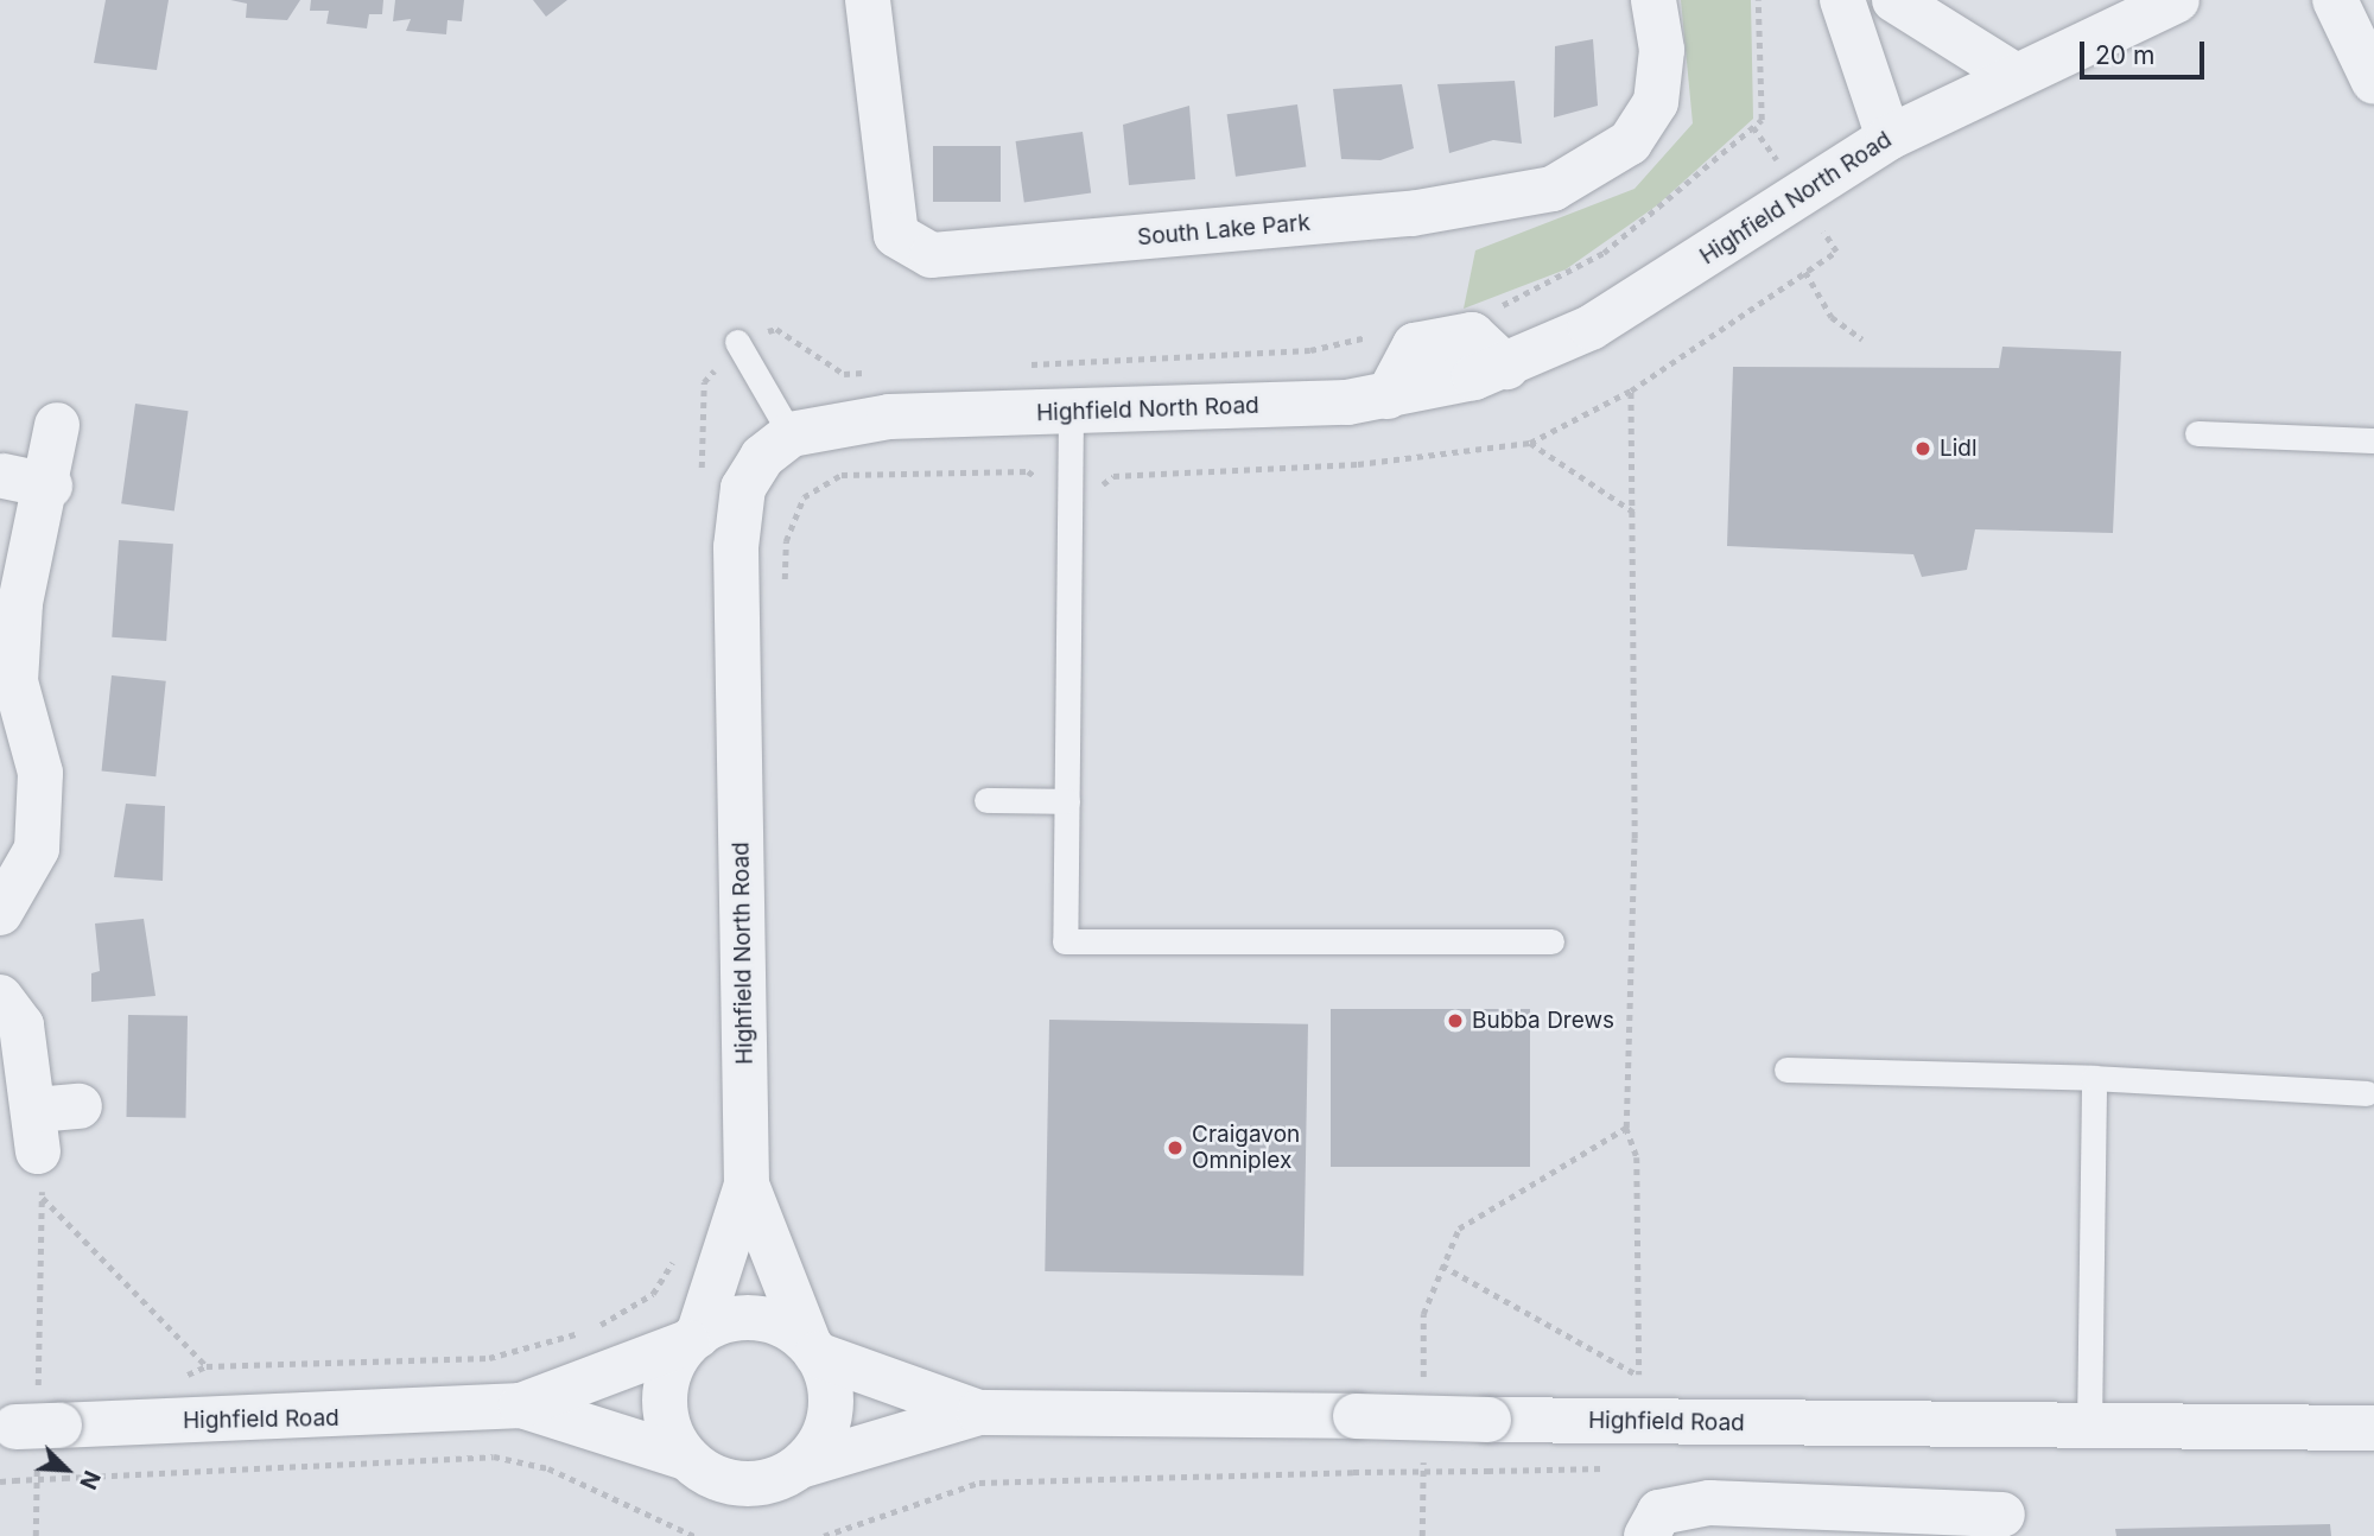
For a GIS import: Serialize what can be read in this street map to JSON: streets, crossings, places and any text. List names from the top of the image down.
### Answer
{
  "streets": {
    "street": ["Highfield North Road", "South Lake Park", "Highfield Road"]
  },
  "crossings": [
    ["Highfield North Road", "Highfield Road"]
  ],
  "places": ["Lidl", "Bubba Drews", "Craigavon Omniplex"],
  "scale_bar": "20 m",
  "north": "bottom right"
}
